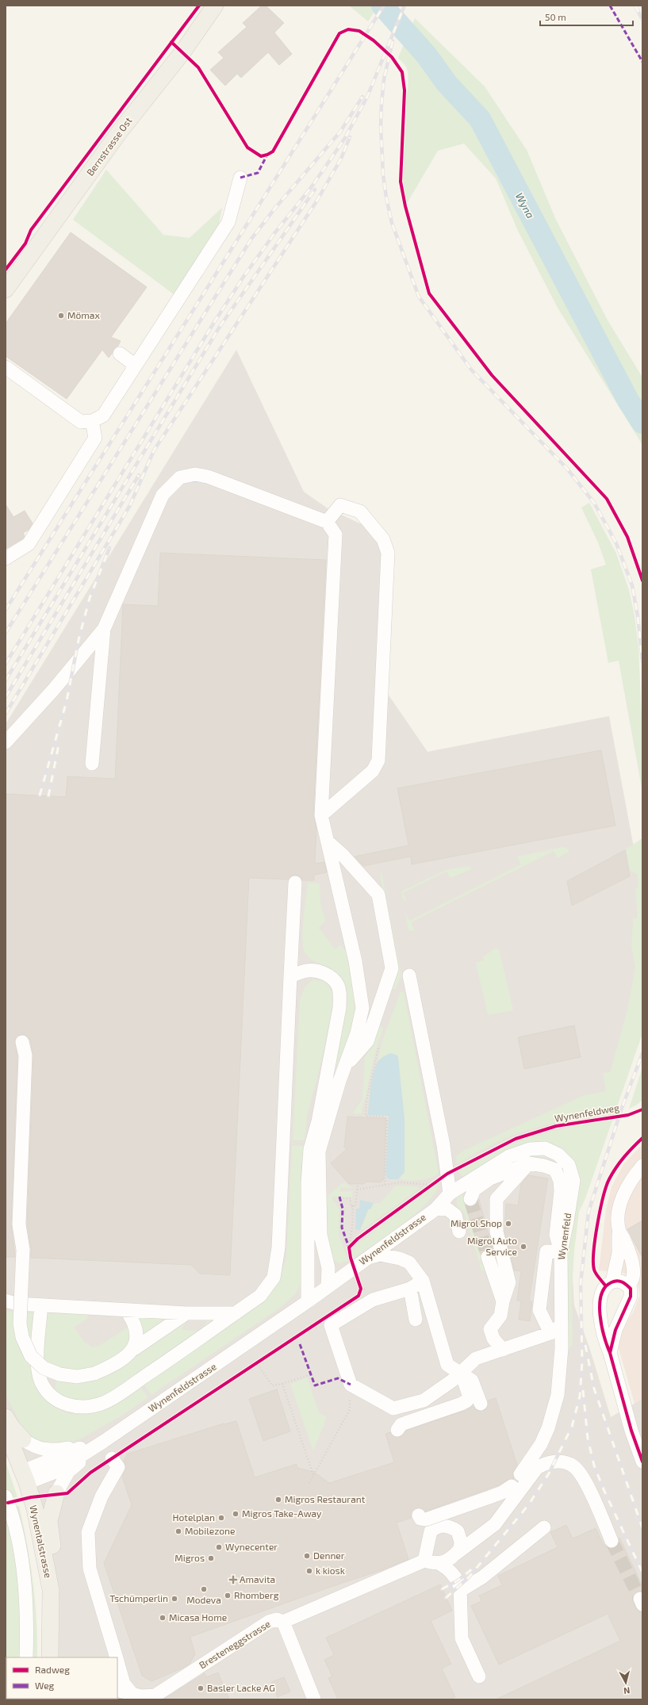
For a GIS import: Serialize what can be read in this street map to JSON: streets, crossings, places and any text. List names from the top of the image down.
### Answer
{
  "streets": {
    "main road": ["Bernstrasse Ost", "Wynentalstrasse"],
    "street": ["Wynenfeld", "Wynenfeldstrasse", "Bresteneggstrasse"],
    "cycle path": ["Wynenfeldweg"]
  },
  "crossings": [
    ["Wynenfeld", "Wynenfeldstrasse"],
    ["Wynenfeldstrasse", "Wynentalstrasse"]
  ],
  "water": ["Wyna"],
  "places": {
    "other": [
      "Mömax",
      "Migrol Shop",
      "Migrol Auto Service",
      "Migros Restaurant",
      "Migros Take-Away",
      "Hotelplan",
      "Mobilezone",
      "Wynecenter",
      "Denner",
      "Migros",
      "k kiosk",
      "Modeva",
      "Rhomberg",
      "Tschümperlin",
      "Micasa Home",
      "Basler Lacke AG"
    ],
    "health": ["Amavita"]
  },
  "legend": ["Radweg", "Weg"],
  "scale_bar": "50 m",
  "north": "bottom"
}
